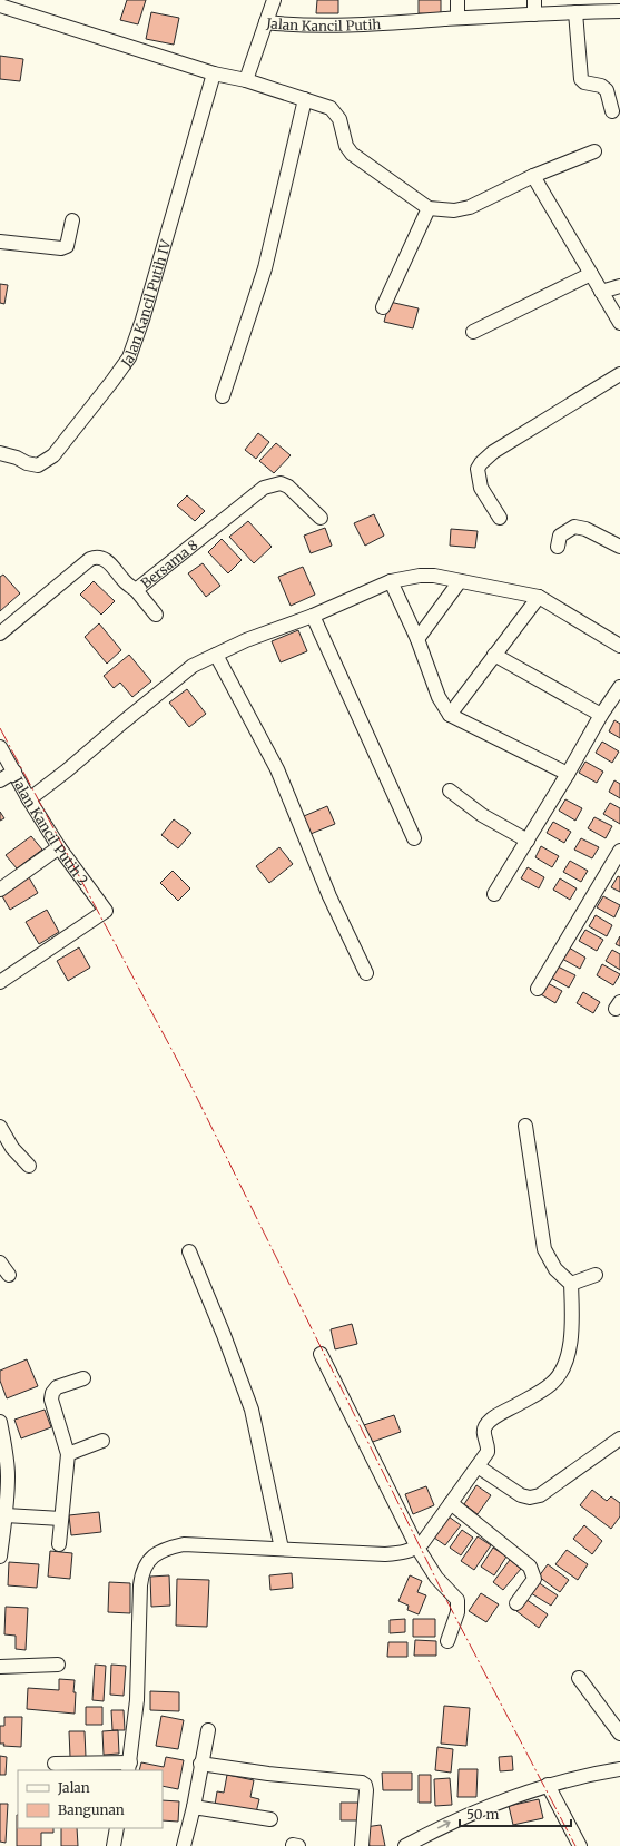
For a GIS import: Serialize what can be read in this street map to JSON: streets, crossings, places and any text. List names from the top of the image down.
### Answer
{
  "streets": {
    "street": [
      "Jalan Kancil Putih",
      "Jalan Kancil Putih IV",
      "Bersama 8",
      "Jalan Kancil Putih 2"
    ]
  },
  "legend": ["Jalan", "Bangunan"],
  "scale_bar": "50 m"
}
